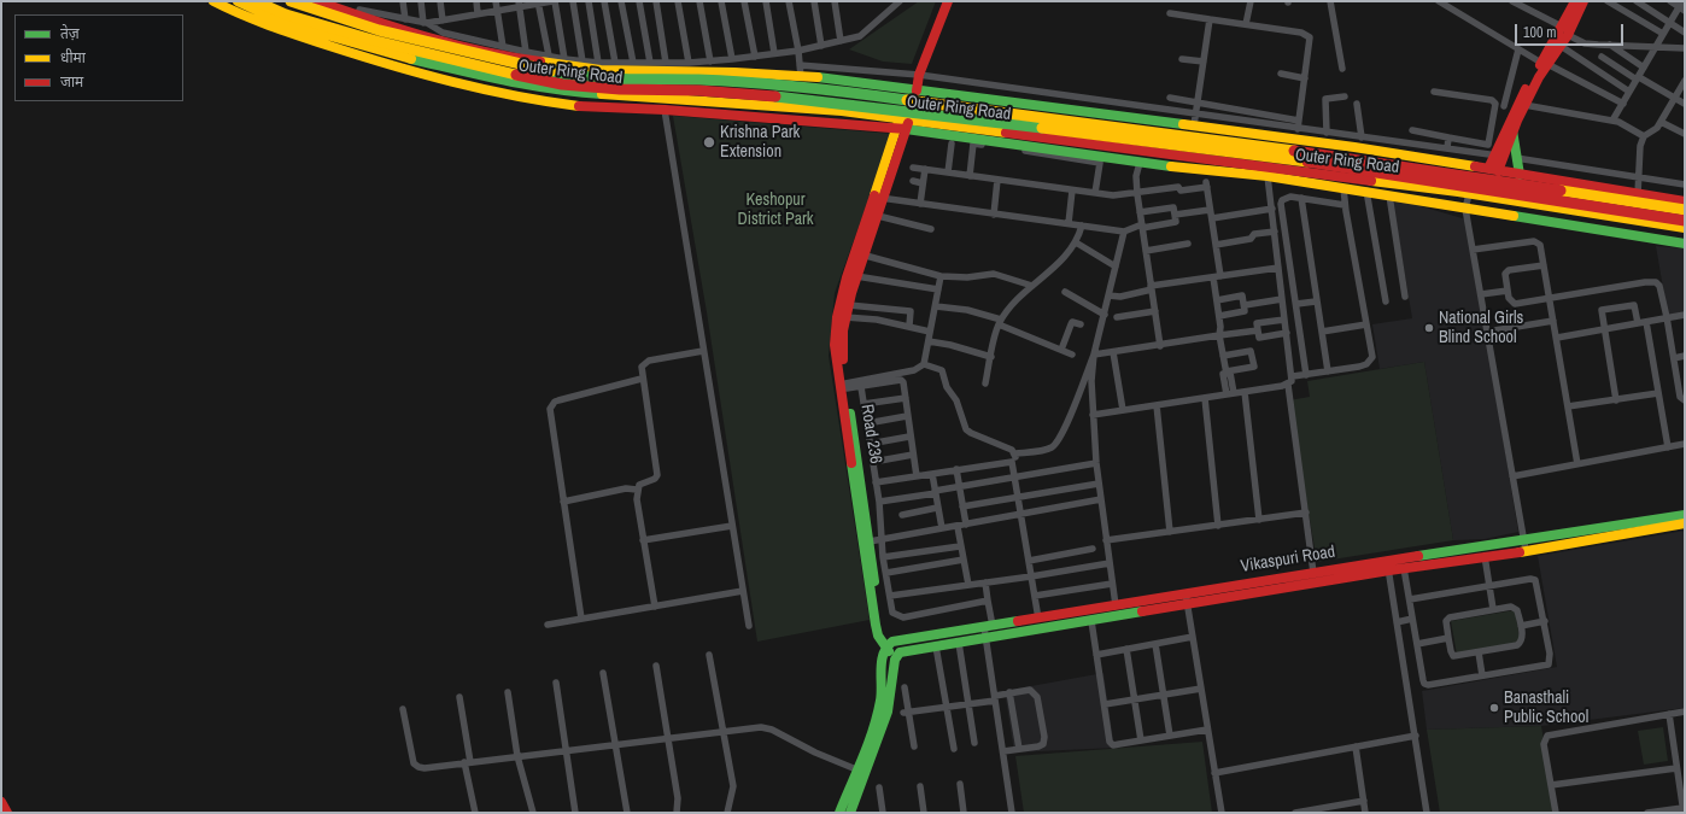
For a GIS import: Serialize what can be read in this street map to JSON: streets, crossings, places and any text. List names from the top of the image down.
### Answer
{
  "streets": {
    "street": ["Outer Ring Road", "Road 236", "Vikaspuri Road"]
  },
  "crossings": [
    ["Road 236", "Vikaspuri Road"]
  ],
  "parks": ["Keshopur District Park"],
  "places": ["Krishna Park Extension", "National Girls Blind School", "Banasthali Public School"],
  "legend": ["तेज़", "धीमा", "जाम"],
  "scale_bar": "100 m"
}
